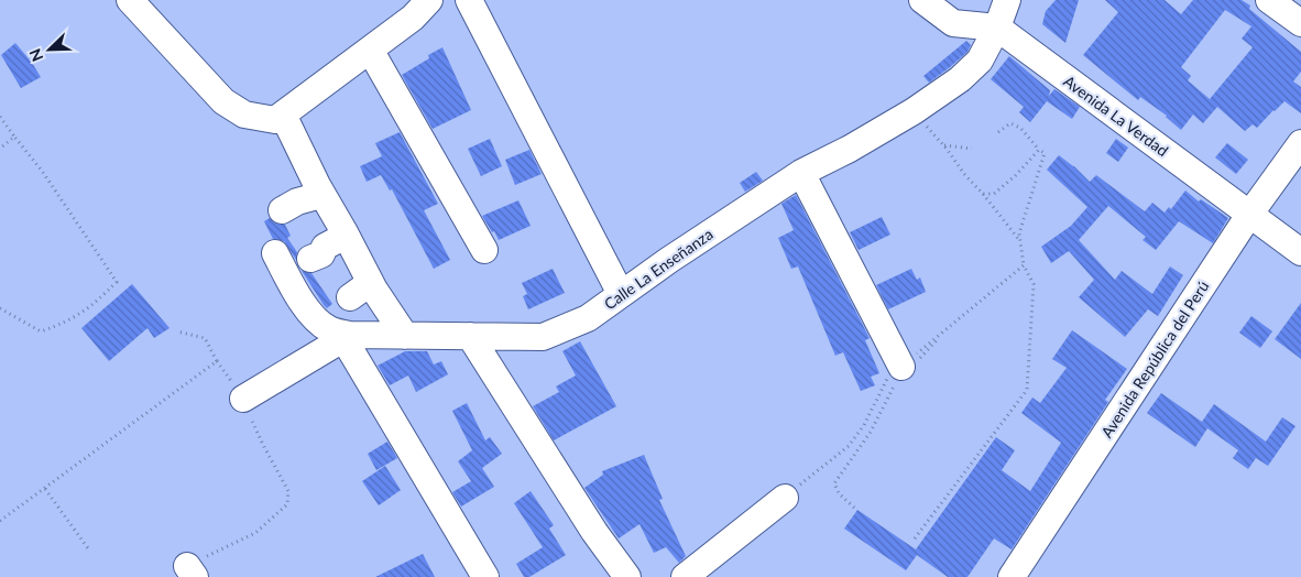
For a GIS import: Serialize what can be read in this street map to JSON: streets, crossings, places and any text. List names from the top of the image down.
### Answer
{
  "streets": {
    "street": ["Avenida La Verdad", "Calle La Enseñanza", "Avenida República del Perú"]
  },
  "crossings": [
    ["Avenida La Verdad", "Calle La Enseñanza"],
    ["Avenida La Verdad", "Avenida República del Perú"]
  ],
  "north": "bottom left"
}
